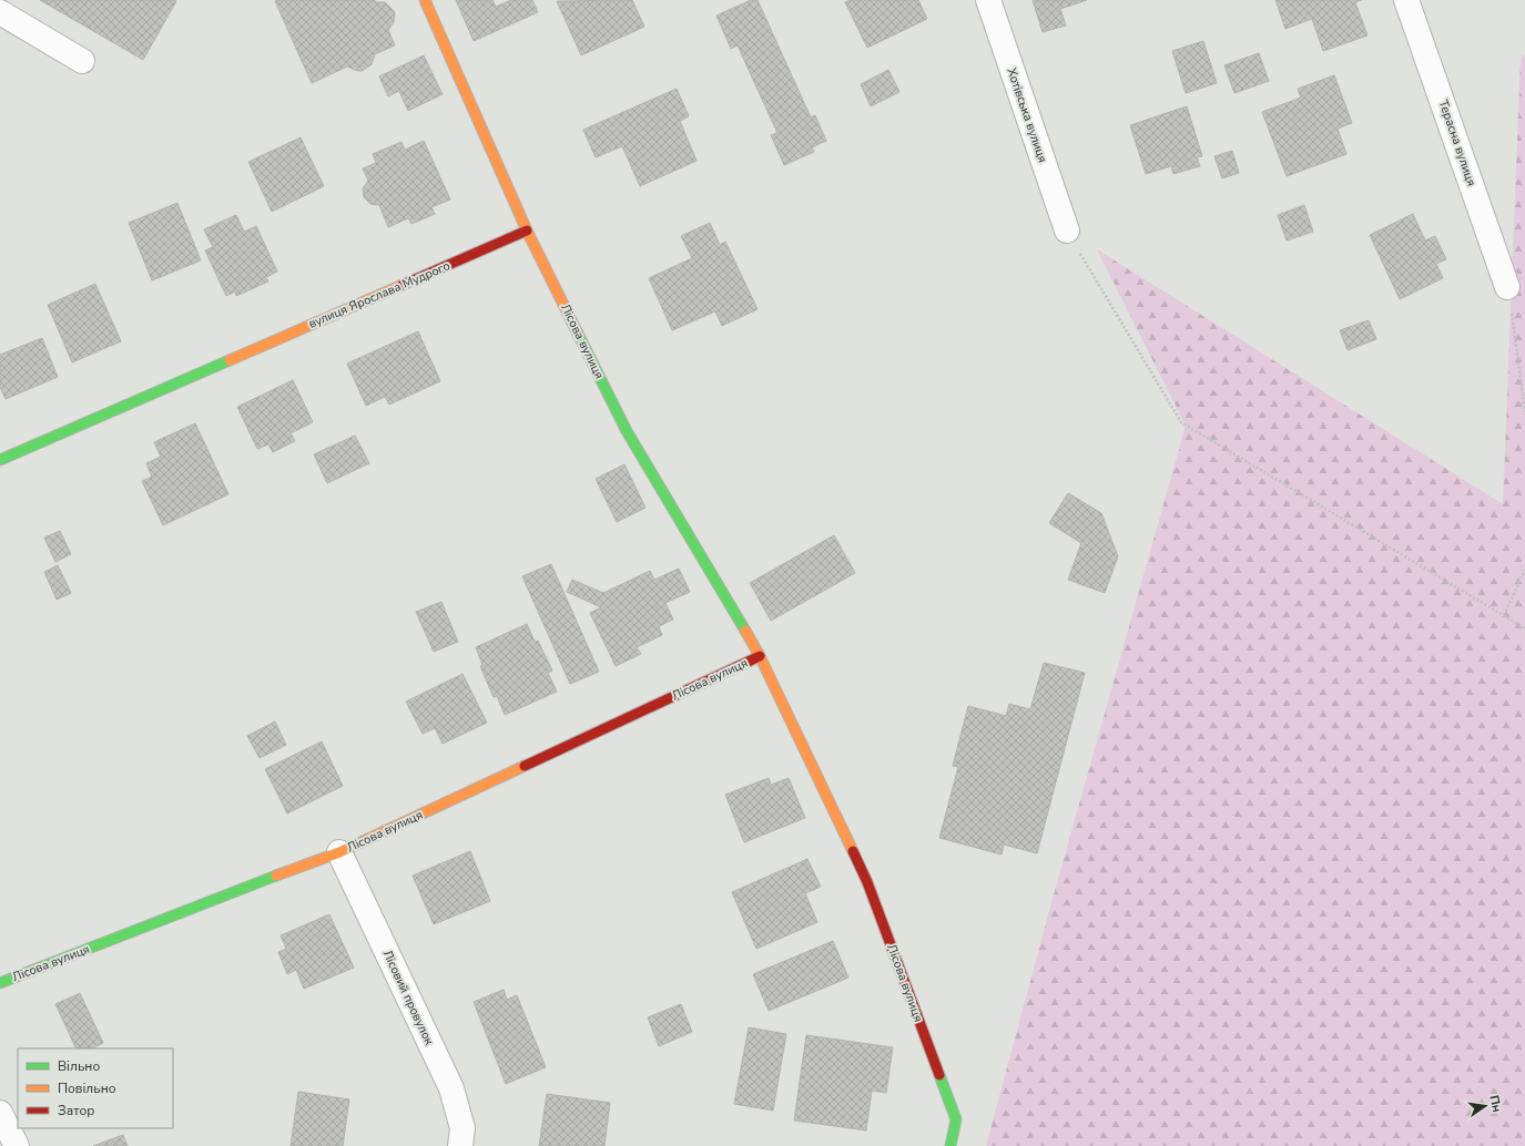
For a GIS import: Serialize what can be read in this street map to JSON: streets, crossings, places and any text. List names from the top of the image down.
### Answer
{
  "streets": {
    "street": [
      "Хотівська вулиця",
      "Терасна вулиця",
      "вулиця Ярослава Мудрого",
      "Лісова вулиця",
      "Лісовий провулок"
    ]
  },
  "crossings": [
    ["вулиця Ярослава Мудрого", "Лісова вулиця"],
    ["Лісова вулиця", "Лісовий провулок"]
  ],
  "legend": ["Вільно", "Повільно", "Затор"],
  "north": "right"
}
